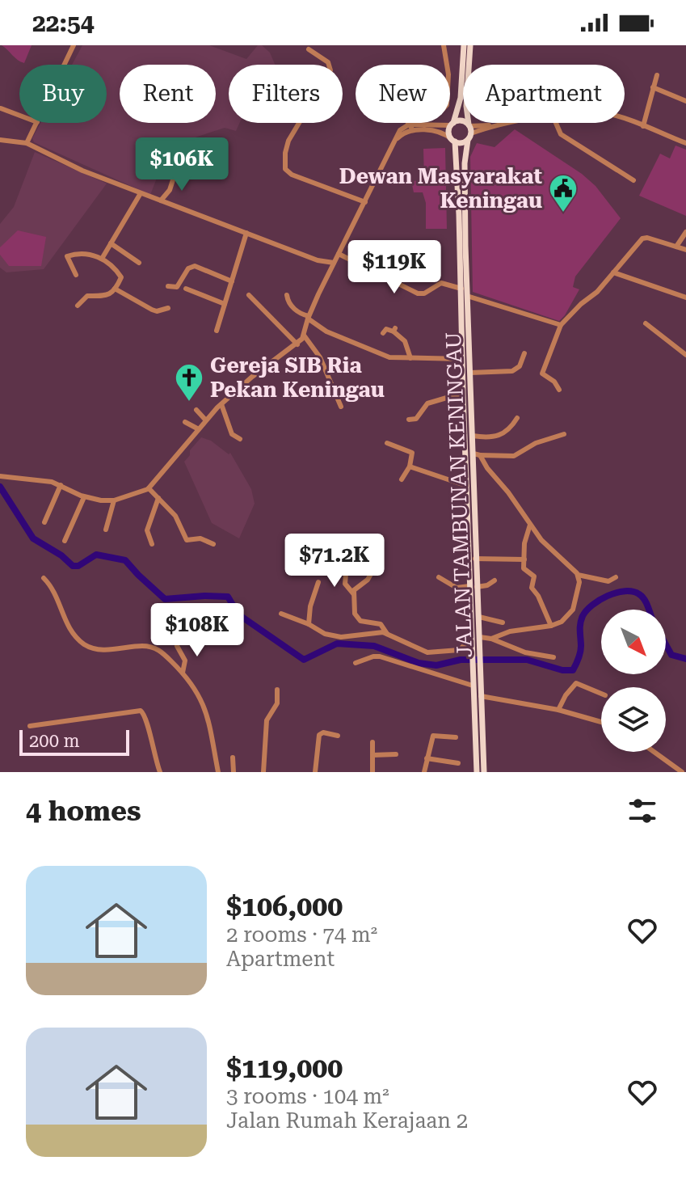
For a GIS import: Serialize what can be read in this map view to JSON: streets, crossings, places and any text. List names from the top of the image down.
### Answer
{
  "streets": {
    "main road": ["JALAN TAMBUNAN KENINGAU"]
  },
  "places": {
    "public building": ["Dewan Masyarakat Keningau"],
    "church": ["Gereja SIB Ria Pekan Keningau"]
  },
  "scale_bar": "200 m",
  "north": "bottom right",
  "page": {
    "status": "22:54",
    "chip": [
      "Buy",
      "Rent",
      "Filters",
      "New",
      "Apartment"
    ],
    "price": [
      "$106K",
      "$119K",
      "$71.2K",
      "$108K"
    ],
    "scale": "200 m",
    "heading": "4 homes",
    "list": [
      {
        "name": "$106,000",
        "note": "2 rooms · 74 m² · Apartment"
      },
      {
        "name": "$119,000",
        "note": "3 rooms · 104 m² · Jalan Rumah Kerajaan 2"
      }
    ]
  }
}
